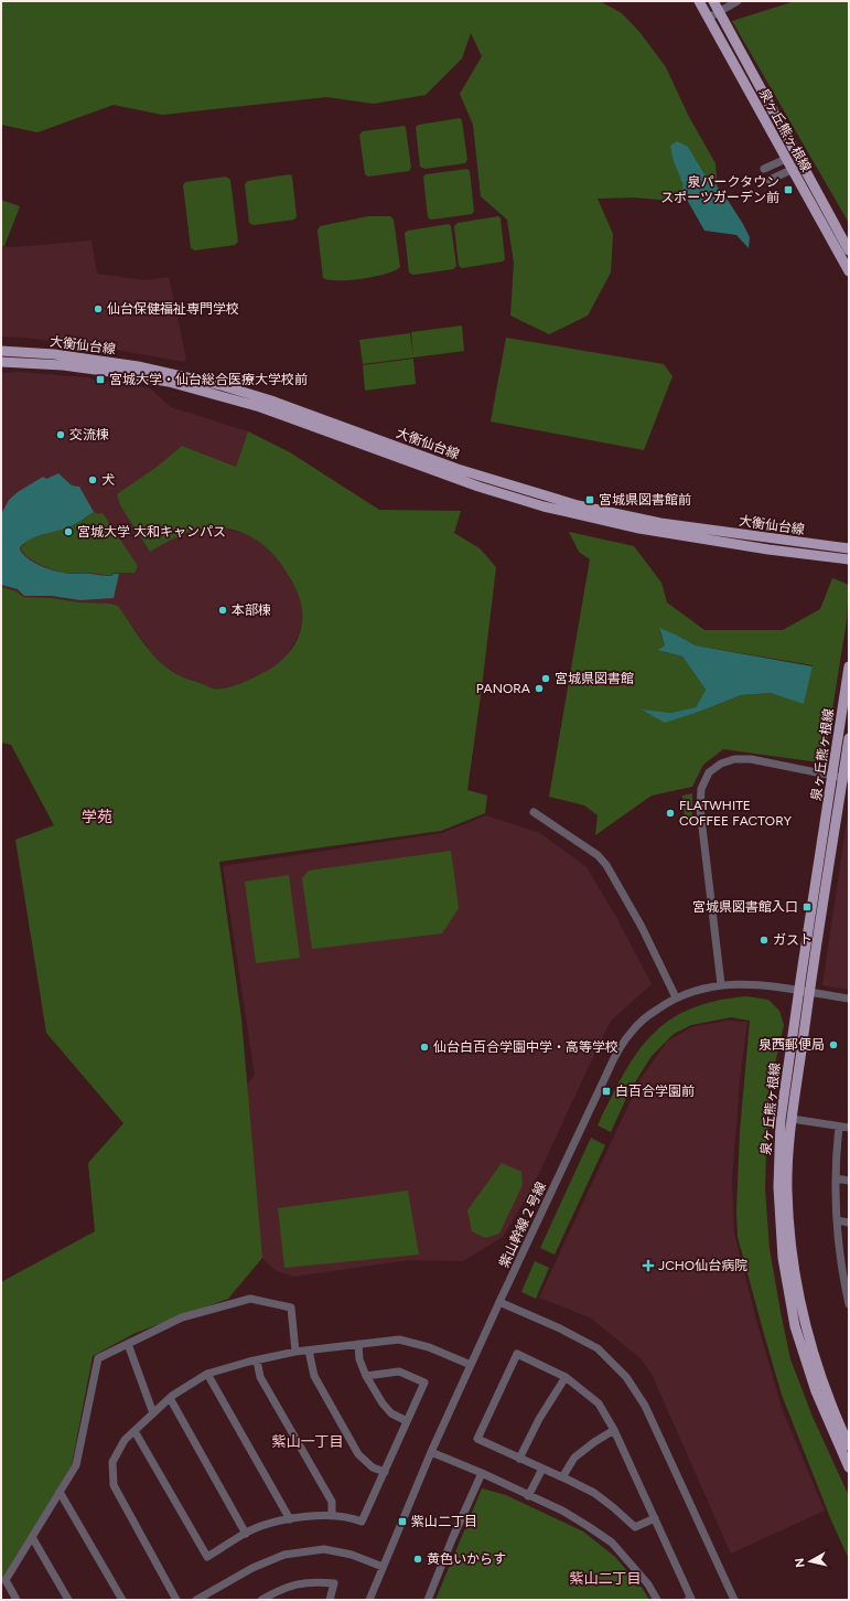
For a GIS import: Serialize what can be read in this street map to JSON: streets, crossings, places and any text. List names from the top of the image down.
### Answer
{
  "streets": {
    "main road": ["泉ヶ丘熊ヶ根線", "大衡仙台線"],
    "street": ["紫山幹線２号線"]
  },
  "crossings": [
    ["泉ヶ丘熊ヶ根線", "紫山幹線２号線"]
  ],
  "districts": ["学苑", "紫山一丁目", "紫山二丁目"],
  "places": {
    "transit": [
      "泉パークタウン スポーツガーデン前",
      "宮城大学・仙台総合医療大学校前",
      "宮城県図書館前",
      "宮城県図書館入口",
      "白百合学園前",
      "紫山二丁目"
    ],
    "other": [
      "仙台保健福祉専門学校",
      "交流棟",
      "犬",
      "宮城大学 大和キャンパス",
      "本部棟",
      "宮城県図書館",
      "PANORA",
      "FLATWHITE COFFEE FACTORY",
      "ガスト",
      "泉西郵便局",
      "仙台白百合学園中学・高等学校",
      "黄色いからす"
    ],
    "health": ["JCHO仙台病院"]
  },
  "north": "left"
}
